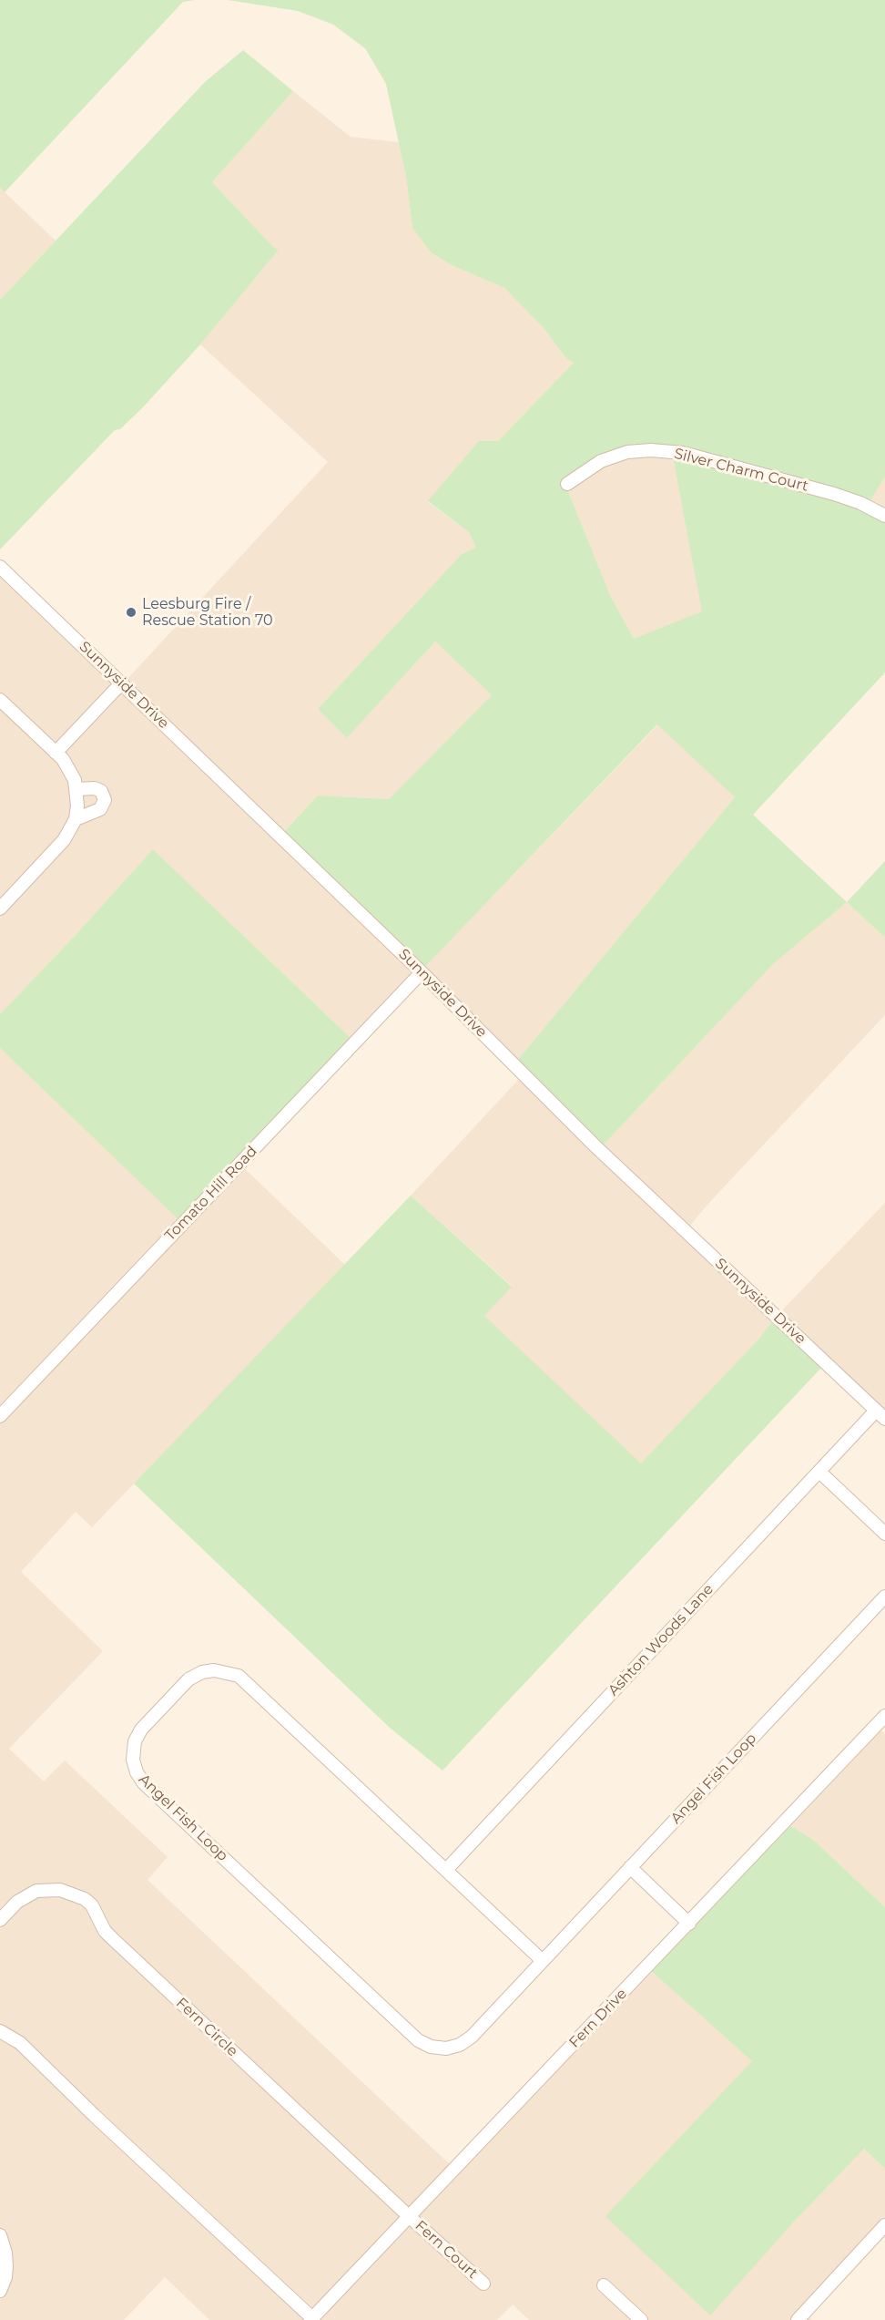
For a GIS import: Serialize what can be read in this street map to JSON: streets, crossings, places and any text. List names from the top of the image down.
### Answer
{
  "streets": {
    "street": [
      "Silver Charm Court",
      "Sunnyside Drive",
      "Tomato Hill Road",
      "Ashton Woods Lane",
      "Angel Fish Loop",
      "Fern Drive",
      "Fern Circle",
      "Fern Court"
    ]
  },
  "crossings": [
    ["Sunnyside Drive", "Tomato Hill Road"],
    ["Sunnyside Drive", "Ashton Woods Lane"],
    ["Ashton Woods Lane", "Angel Fish Loop"],
    ["Fern Drive", "Fern Circle"],
    ["Fern Drive", "Fern Court"],
    ["Fern Circle", "Fern Court"]
  ],
  "places": ["Leesburg Fire / Rescue Station 70"]
}
